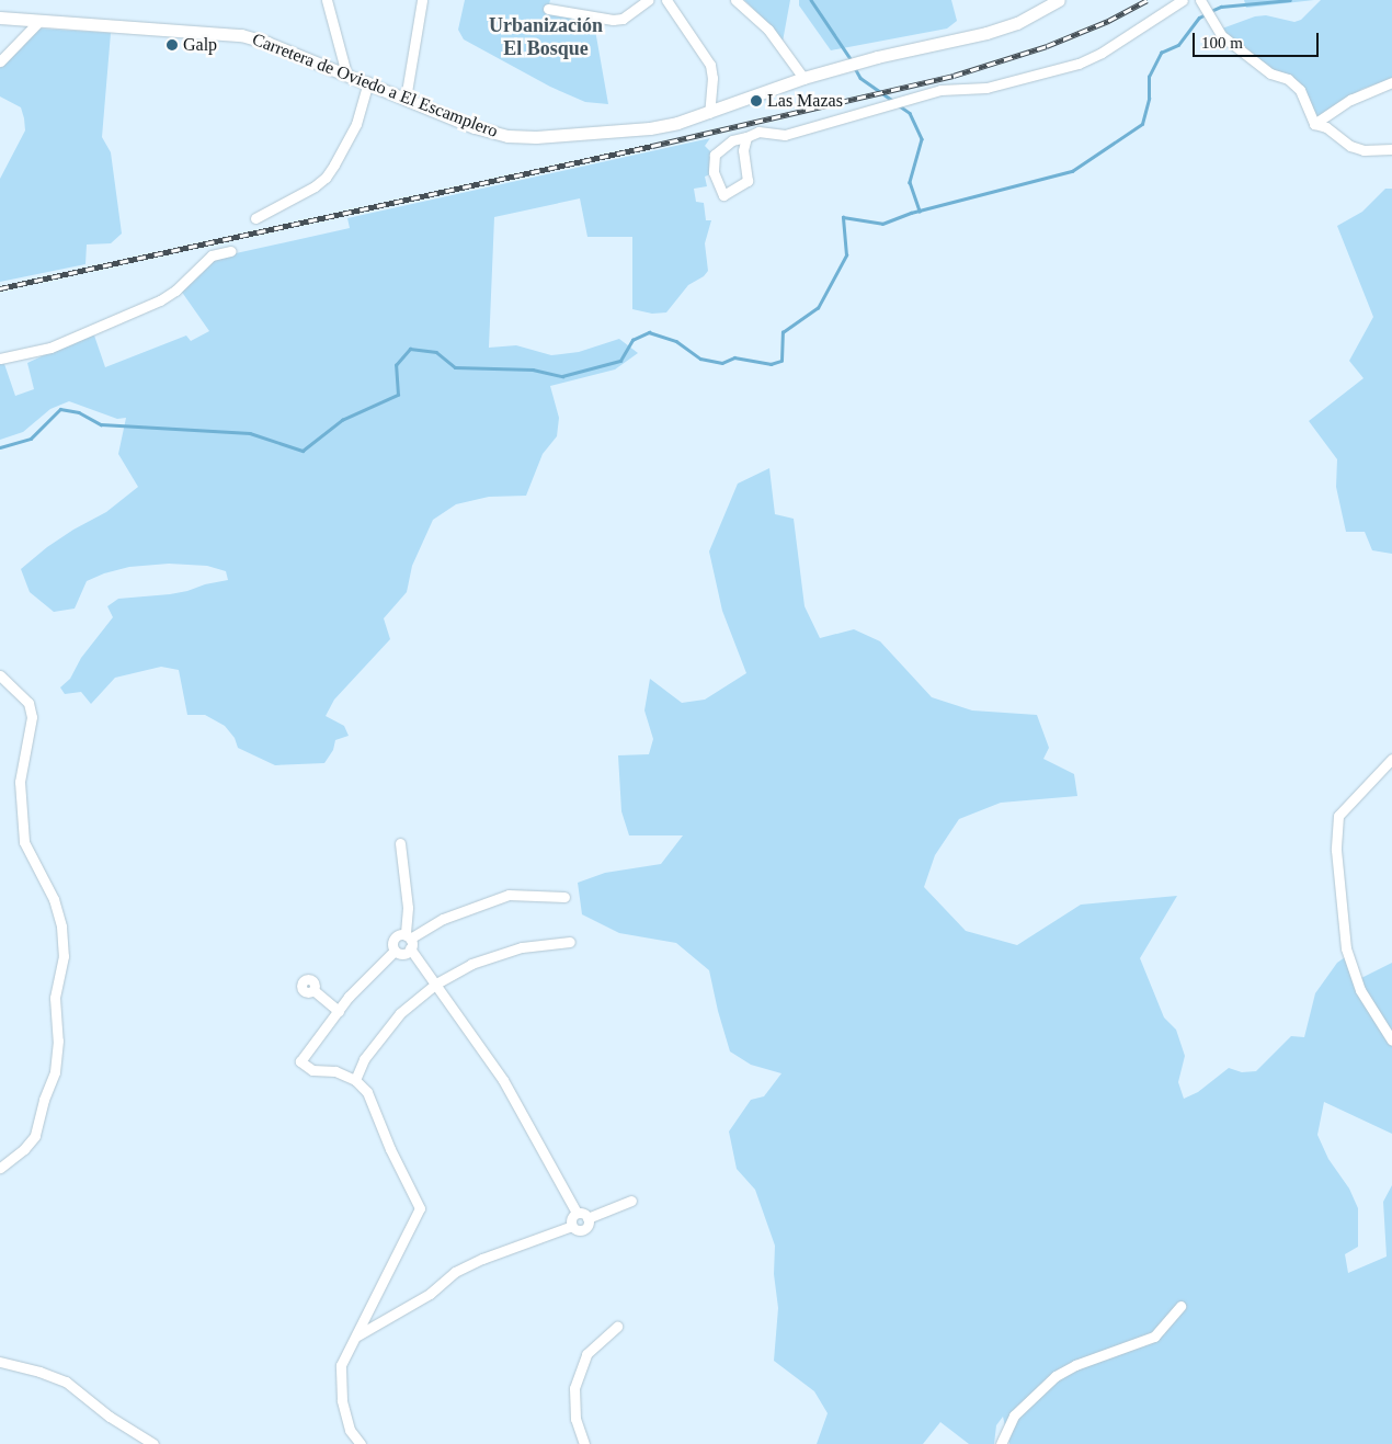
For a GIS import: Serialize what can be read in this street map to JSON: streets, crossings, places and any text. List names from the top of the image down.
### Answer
{
  "streets": {
    "street": ["Carretera de Oviedo a El Escamplero"]
  },
  "districts": ["Urbanización El Bosque"],
  "places": ["Galp", "Las Mazas"],
  "scale_bar": "100 m"
}
